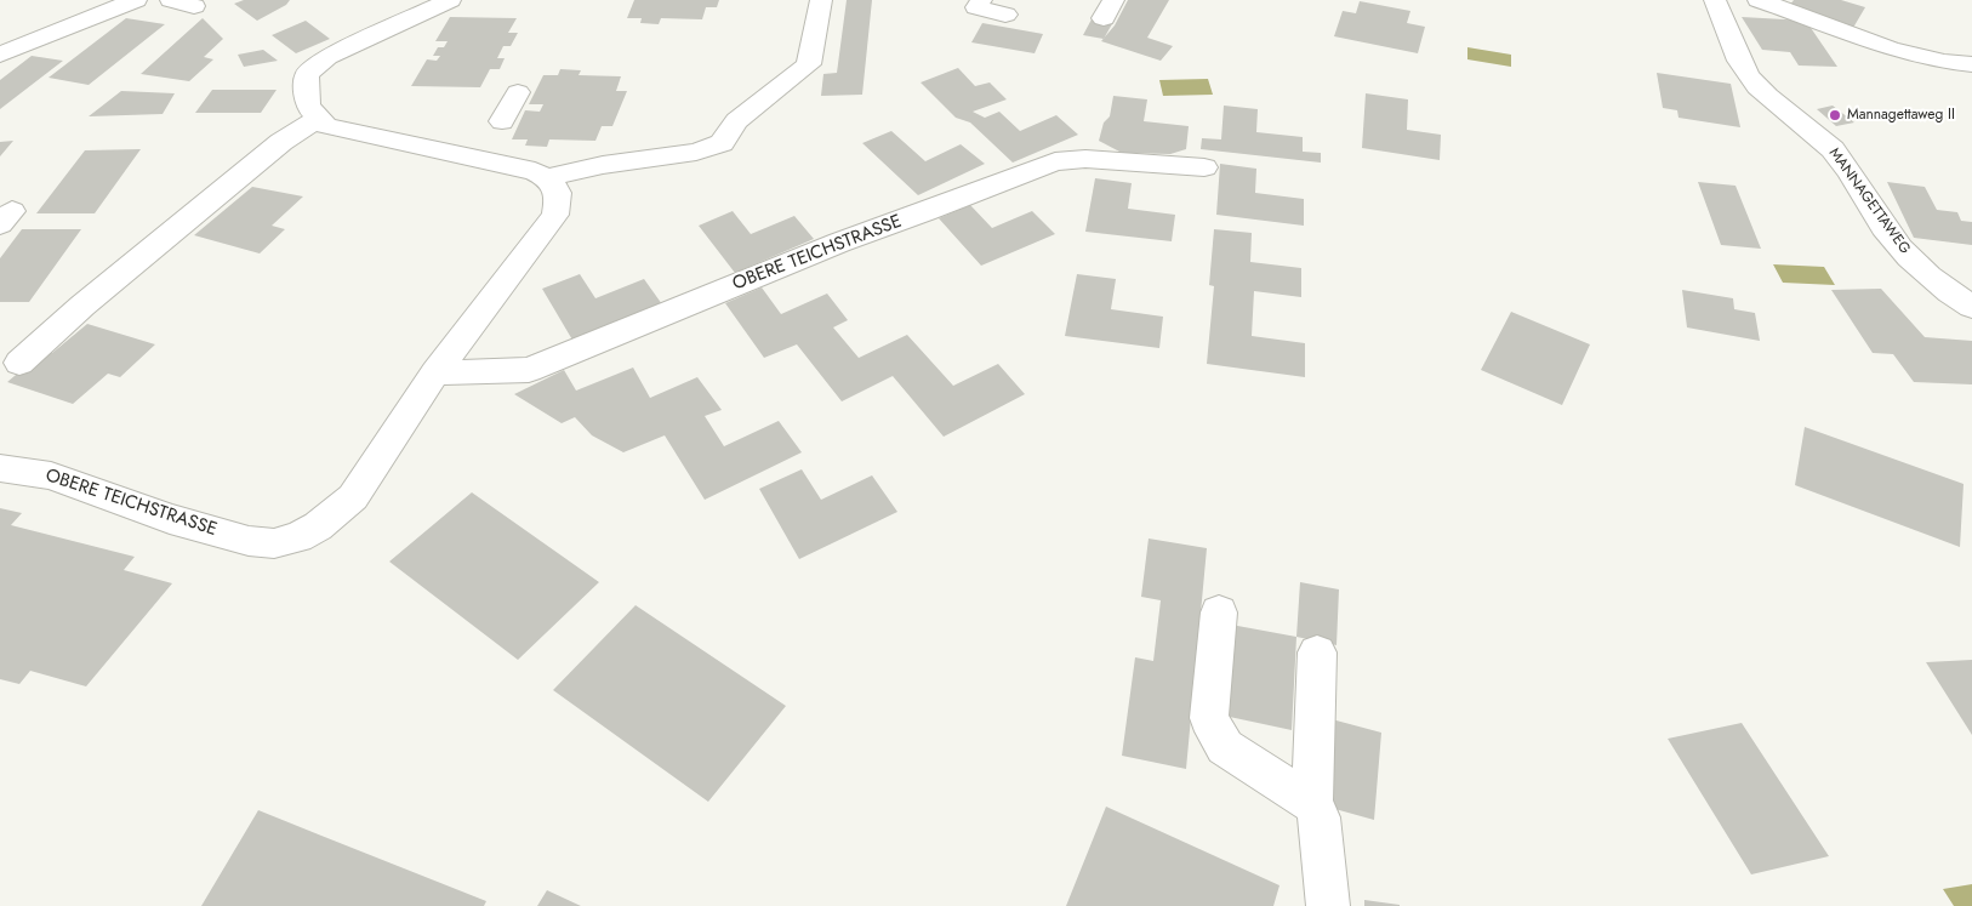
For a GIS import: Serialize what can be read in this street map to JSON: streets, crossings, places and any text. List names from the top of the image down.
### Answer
{
  "streets": {
    "street": ["MANNAGETTAWEG", "OBERE TEICHSTRASSE"]
  },
  "places": ["Mannagettaweg II"]
}
